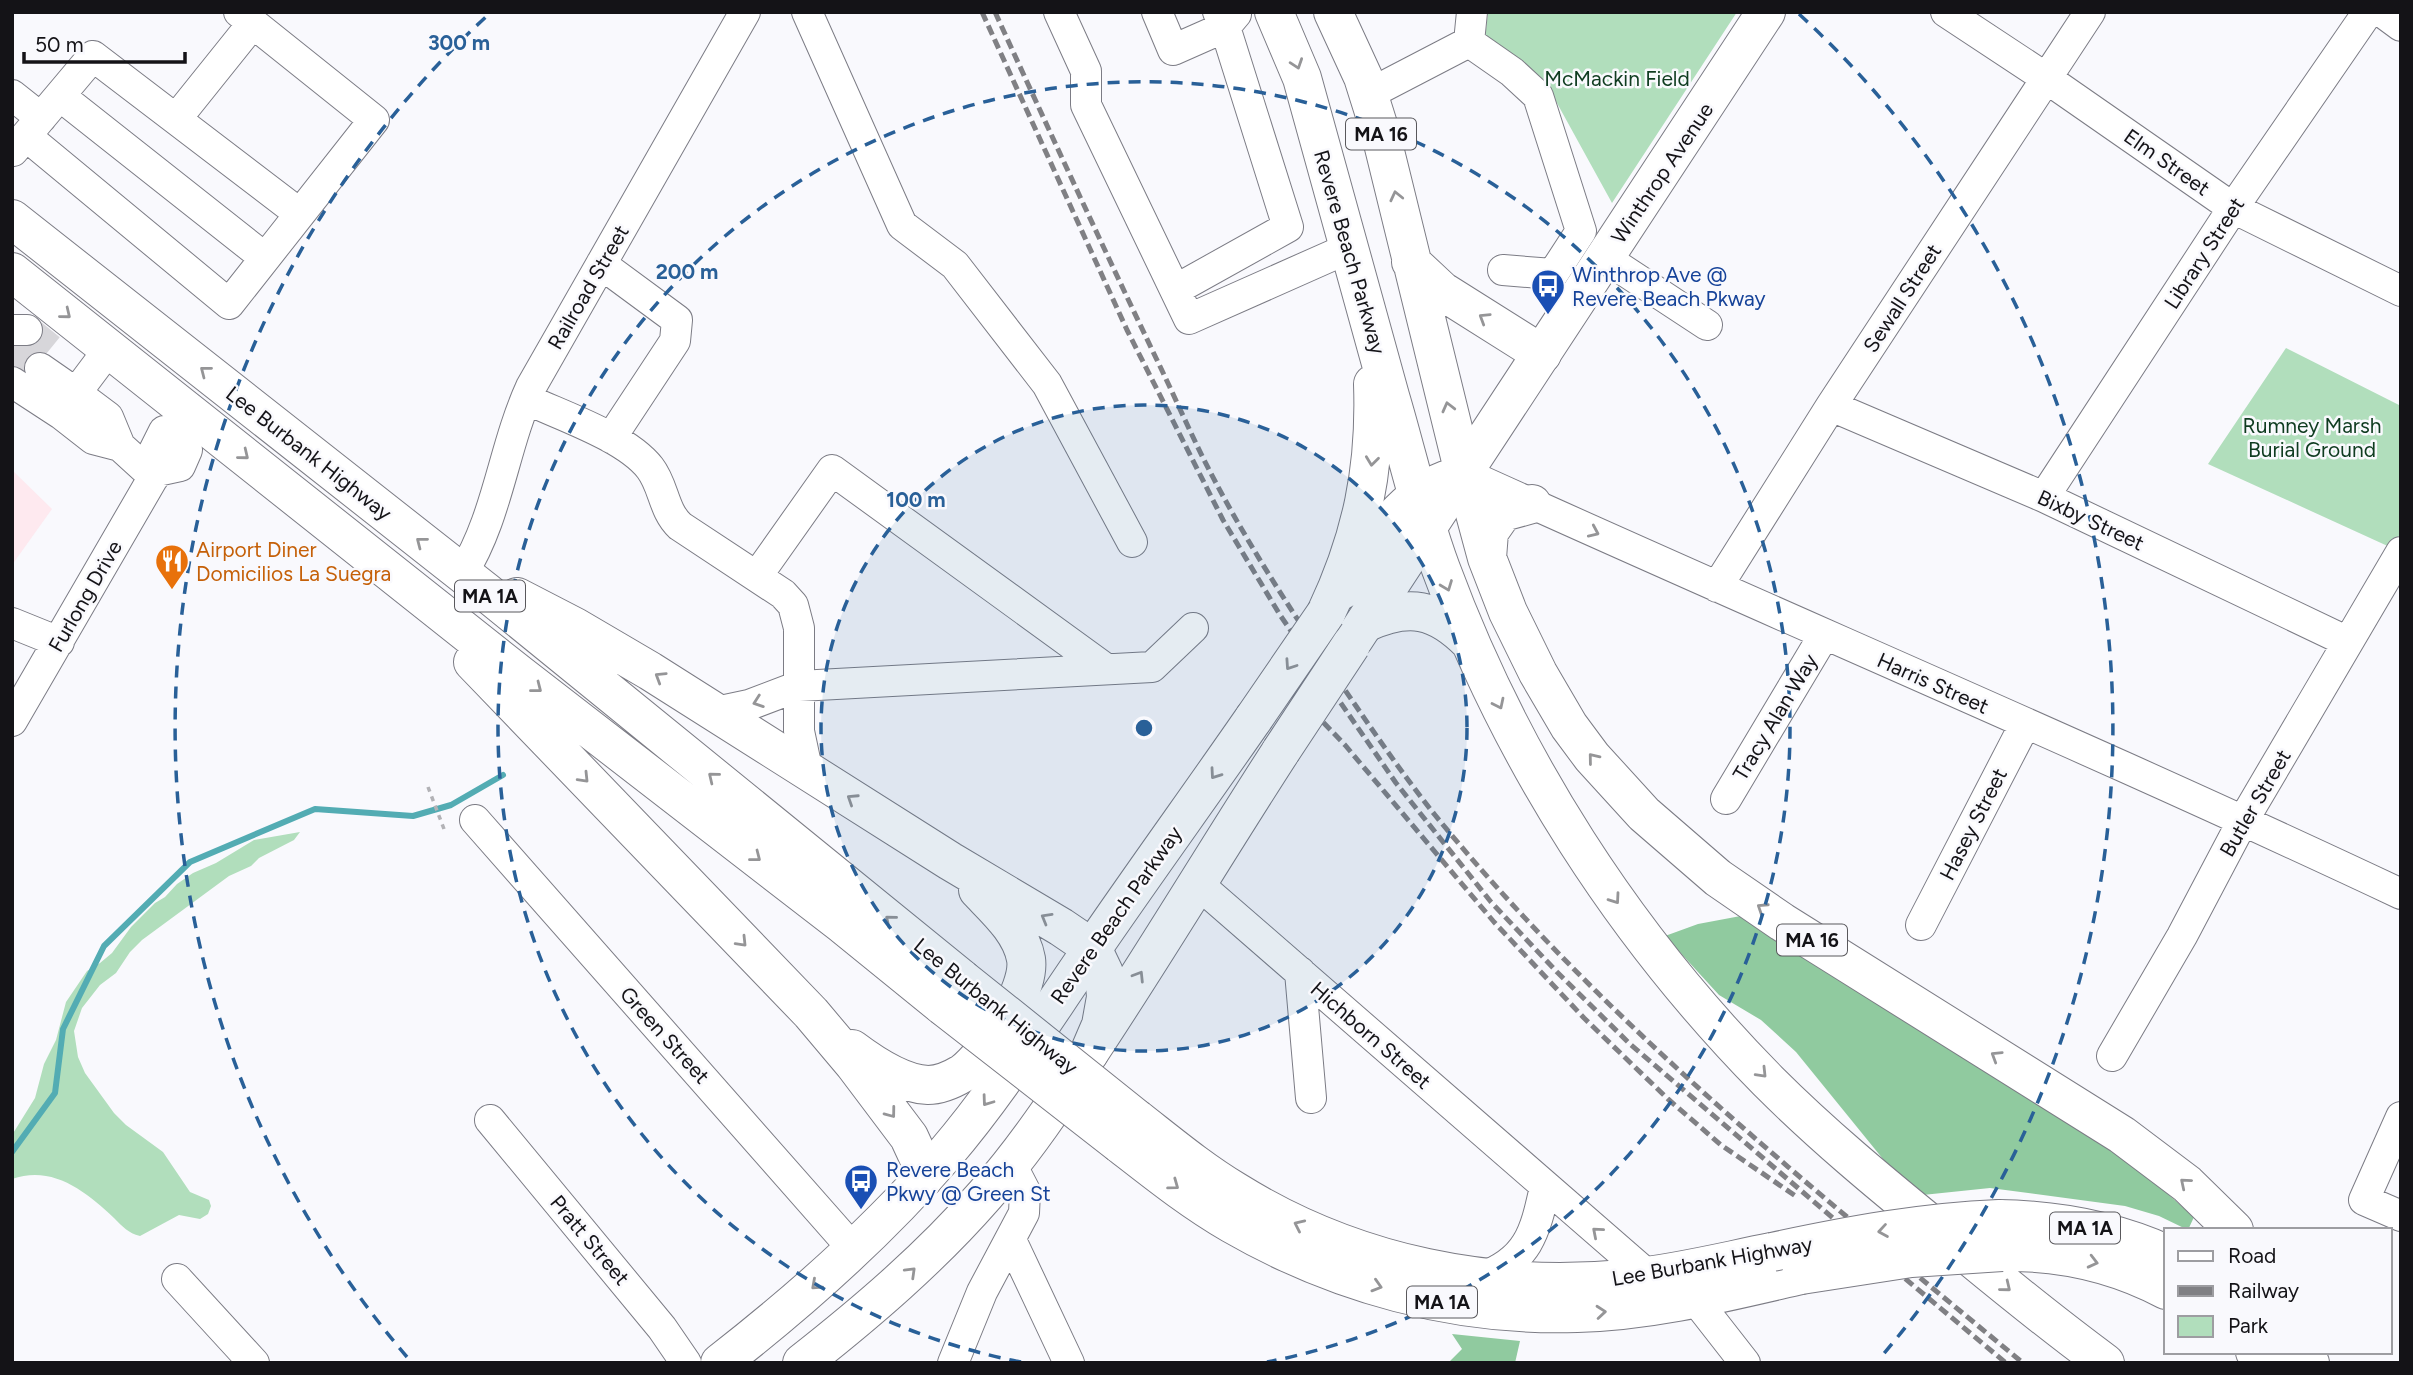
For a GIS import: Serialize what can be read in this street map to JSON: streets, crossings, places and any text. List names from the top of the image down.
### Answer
{
  "streets": {
    "main road": [
      "MA 16",
      "Winthrop Avenue",
      "Revere Beach Parkway",
      "Lee Burbank Highway",
      "MA 1A"
    ],
    "street": [
      "Elm Street",
      "Library Street",
      "Railroad Street",
      "Sewall Street",
      "Bixby Street",
      "Furlong Drive",
      "Harris Street",
      "Tracy Alan Way",
      "Butler Street",
      "Hasey Street",
      "Green Street",
      "Hichborn Street",
      "Pratt Street"
    ]
  },
  "crossings": [
    ["MA 16", "Winthrop Avenue"],
    ["MA 16", "Revere Beach Parkway"],
    ["MA 16", "Harris Street"],
    ["Elm Street", "Library Street"],
    ["Elm Street", "Sewall Street"],
    ["Winthrop Avenue", "Revere Beach Parkway"],
    ["Winthrop Avenue", "Harris Street"],
    ["Revere Beach Parkway", "Harris Street"],
    ["Revere Beach Parkway", "Green Street"],
    ["Revere Beach Parkway", "Hichborn Street"],
    ["Library Street", "Bixby Street"],
    ["Railroad Street", "Lee Burbank Highway"],
    ["Sewall Street", "Bixby Street"],
    ["Sewall Street", "Harris Street"],
    ["Lee Burbank Highway", "Hichborn Street"],
    ["Bixby Street", "Butler Street"],
    ["Harris Street", "Tracy Alan Way"],
    ["Harris Street", "Butler Street"],
    ["Harris Street", "Hasey Street"]
  ],
  "parks": ["McMackin Field", "Rumney Marsh Burial Ground"],
  "places": {
    "bus stop": ["Winthrop Ave @ Revere Beach Pkway", "Revere Beach Pkwy @ Green St"],
    "restaurant": ["Airport Diner Domicilios La Suegra"]
  },
  "legend": ["Road", "Railway", "Park"],
  "scale_bar": "50 m",
  "rings": ["300 m", "200 m", "100 m"]
}
